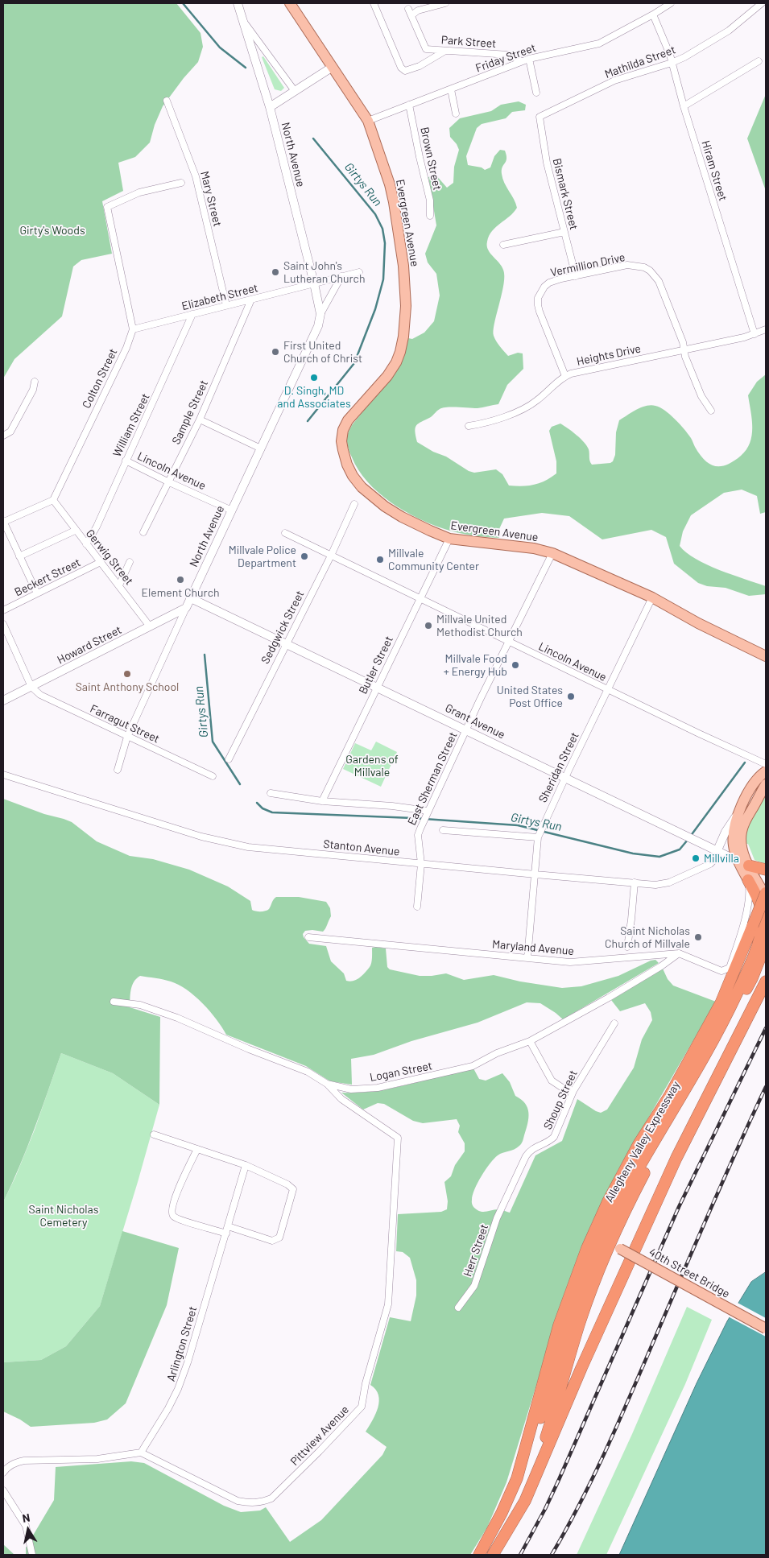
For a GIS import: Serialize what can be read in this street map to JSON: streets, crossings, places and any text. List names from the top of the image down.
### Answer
{
  "streets": {
    "highway": ["Allegheny Valley Expressway"],
    "main road": ["Evergreen Avenue", "40th Street Bridge"],
    "street": [
      "Park Street",
      "Friday Street",
      "Mathilda Street",
      "North Avenue",
      "Brown Street",
      "Hiram Street",
      "Bismark Street",
      "Mary Street",
      "Vermillion Drive",
      "Elizabeth Street",
      "Heights Drive",
      "Colton Street",
      "Sample Street",
      "William Street",
      "Lincoln Avenue",
      "Gerwig Street",
      "Beckert Street",
      "Sedgwick Street",
      "Howard Street",
      "Butler Street",
      "Grant Avenue",
      "Farragut Street",
      "Sheridan Street",
      "East Sherman Street",
      "Stanton Avenue",
      "Maryland Avenue",
      "Logan Street",
      "Shoup Street",
      "Herr Street",
      "Arlington Street",
      "Pittview Avenue"
    ]
  },
  "crossings": [
    ["Park Street", "Friday Street"],
    ["Friday Street", "Brown Street"],
    ["Friday Street", "Hiram Street"],
    ["Friday Street", "Evergreen Avenue"],
    ["Mathilda Street", "Hiram Street"],
    ["Mathilda Street", "Bismark Street"],
    ["North Avenue", "Elizabeth Street"],
    ["North Avenue", "Lincoln Avenue"],
    ["North Avenue", "Howard Street"],
    ["North Avenue", "Grant Avenue"],
    ["North Avenue", "Farragut Street"],
    ["Hiram Street", "Heights Drive"],
    ["Bismark Street", "Vermillion Drive"],
    ["Mary Street", "Elizabeth Street"],
    ["Evergreen Avenue", "Butler Street"],
    ["Evergreen Avenue", "Sheridan Street"],
    ["Evergreen Avenue", "East Sherman Street"],
    ["Vermillion Drive", "Heights Drive"],
    ["Elizabeth Street", "Colton Street"],
    ["Elizabeth Street", "Sample Street"],
    ["Elizabeth Street", "William Street"],
    ["Colton Street", "Gerwig Street"],
    ["Sample Street", "Lincoln Avenue"],
    ["William Street", "Lincoln Avenue"],
    ["William Street", "Gerwig Street"],
    ["Lincoln Avenue", "Sedgwick Street"],
    ["Lincoln Avenue", "Butler Street"],
    ["Lincoln Avenue", "Sheridan Street"],
    ["Lincoln Avenue", "East Sherman Street"],
    ["Gerwig Street", "Beckert Street"],
    ["Gerwig Street", "Howard Street"],
    ["Sedgwick Street", "Grant Avenue"],
    ["Howard Street", "Farragut Street"],
    ["Butler Street", "Grant Avenue"],
    ["Grant Avenue", "Sheridan Street"],
    ["Grant Avenue", "East Sherman Street"],
    ["Grant Avenue", "Stanton Avenue"],
    ["Sheridan Street", "Stanton Avenue"],
    ["Sheridan Street", "Maryland Avenue"],
    ["East Sherman Street", "Stanton Avenue"],
    ["Maryland Avenue", "Logan Street"],
    ["Maryland Avenue", "Allegheny Valley Expressway"],
    ["Logan Street", "Pittview Avenue"],
    ["Shoup Street", "Herr Street"],
    ["Arlington Street", "Pittview Avenue"]
  ],
  "water": ["Girtys Run"],
  "parks": ["Girty's Woods", "Gardens of Millvale", "Saint Nicholas Cemetery"],
  "places": [
    "Saint John's Lutheran Church",
    "First United Church of Christ",
    "D. Singh, MD and Associates",
    "Millvale Police Department",
    "Millvale Community Center",
    "Element Church",
    "Millvale United Methodist Church",
    "Millvale Food + Energy Hub",
    "Saint Anthony School",
    "United States Post Office",
    "Millvilla",
    "Saint Nicholas Church of Millvale"
  ],
  "north": "top"
}
